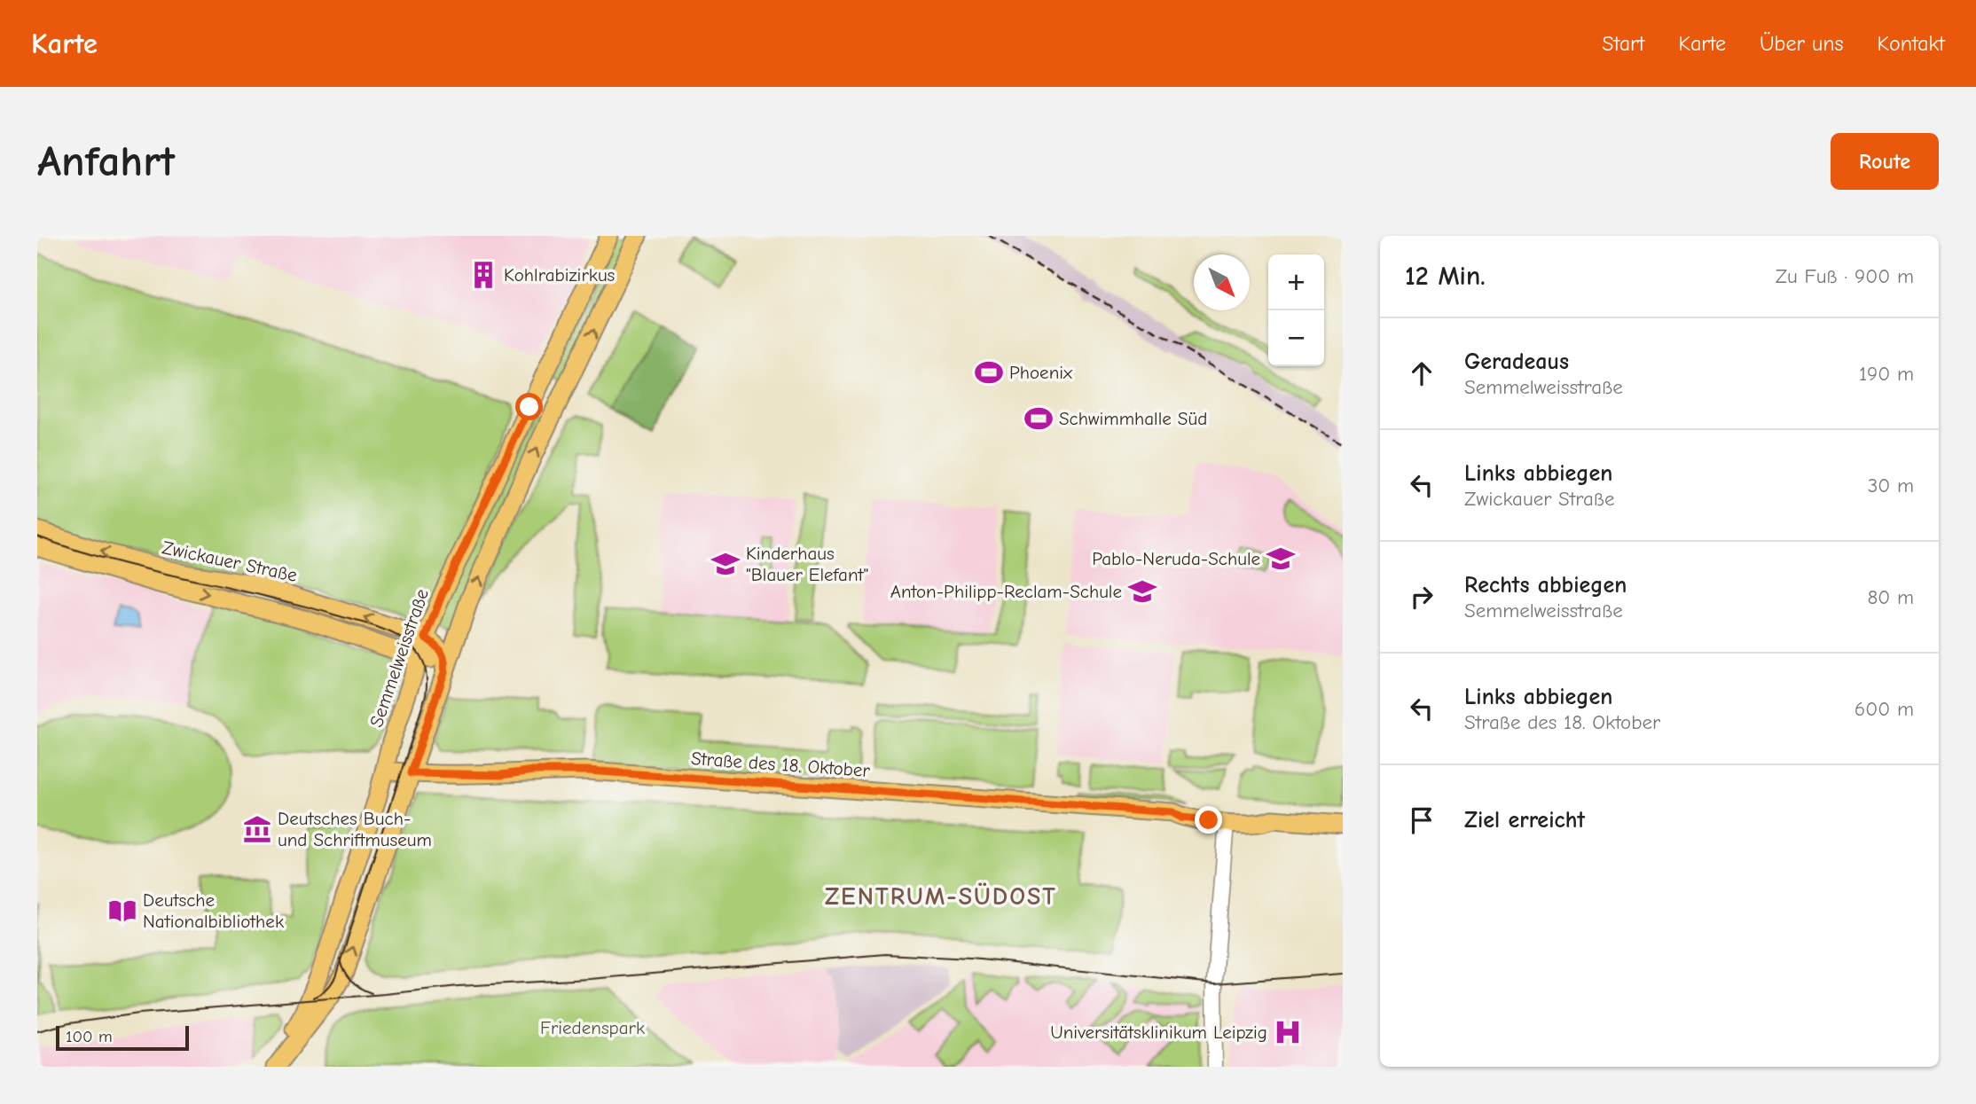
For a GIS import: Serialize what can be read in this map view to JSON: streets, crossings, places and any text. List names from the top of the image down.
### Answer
{
  "streets": {
    "main road": ["Zwickauer Straße", "Semmelweisstraße", "Straße des 18. Oktober"]
  },
  "crossings": [
    ["Zwickauer Straße", "Semmelweisstraße"],
    ["Semmelweisstraße", "Straße des 18. Oktober"]
  ],
  "districts": ["ZENTRUM-SÜDOST"],
  "parks": ["Friedenspark"],
  "places": {
    "building": ["Kohlrabizirkus"],
    "sports": ["Phoenix", "Schwimmhalle Süd"],
    "school or university": ["Pablo-Neruda-Schule", "Kinderhaus \"Blauer Elefant\"", "Anton-Philipp-Reclam-Schule"],
    "museum": ["Deutsches Buch- und Schriftmuseum"],
    "library": ["Deutsche Nationalbibliothek"],
    "hospital": ["Universitätsklinikum Leipzig"]
  },
  "scale_bar": "100 m",
  "north": "bottom right",
  "page": {
    "header": "Karte",
    "nav": [
      "Start",
      "Karte",
      "Über uns",
      "Kontakt"
    ],
    "buttons": "Route",
    "title": "Anfahrt",
    "heading": ["12 Min.", "Zu Fuß · 900 m"],
    "map_buttons": ["+", "−"],
    "list": [
      ["Geradeaus", "Semmelweisstraße", "190 m"],
      ["Links abbiegen", "Zwickauer Straße", "30 m"],
      ["Rechts abbiegen", "Semmelweisstraße", "80 m"],
      ["Links abbiegen", "Straße des 18. Oktober", "600 m"],
      "Ziel erreicht"
    ],
    "scale": "100 m"
  }
}
